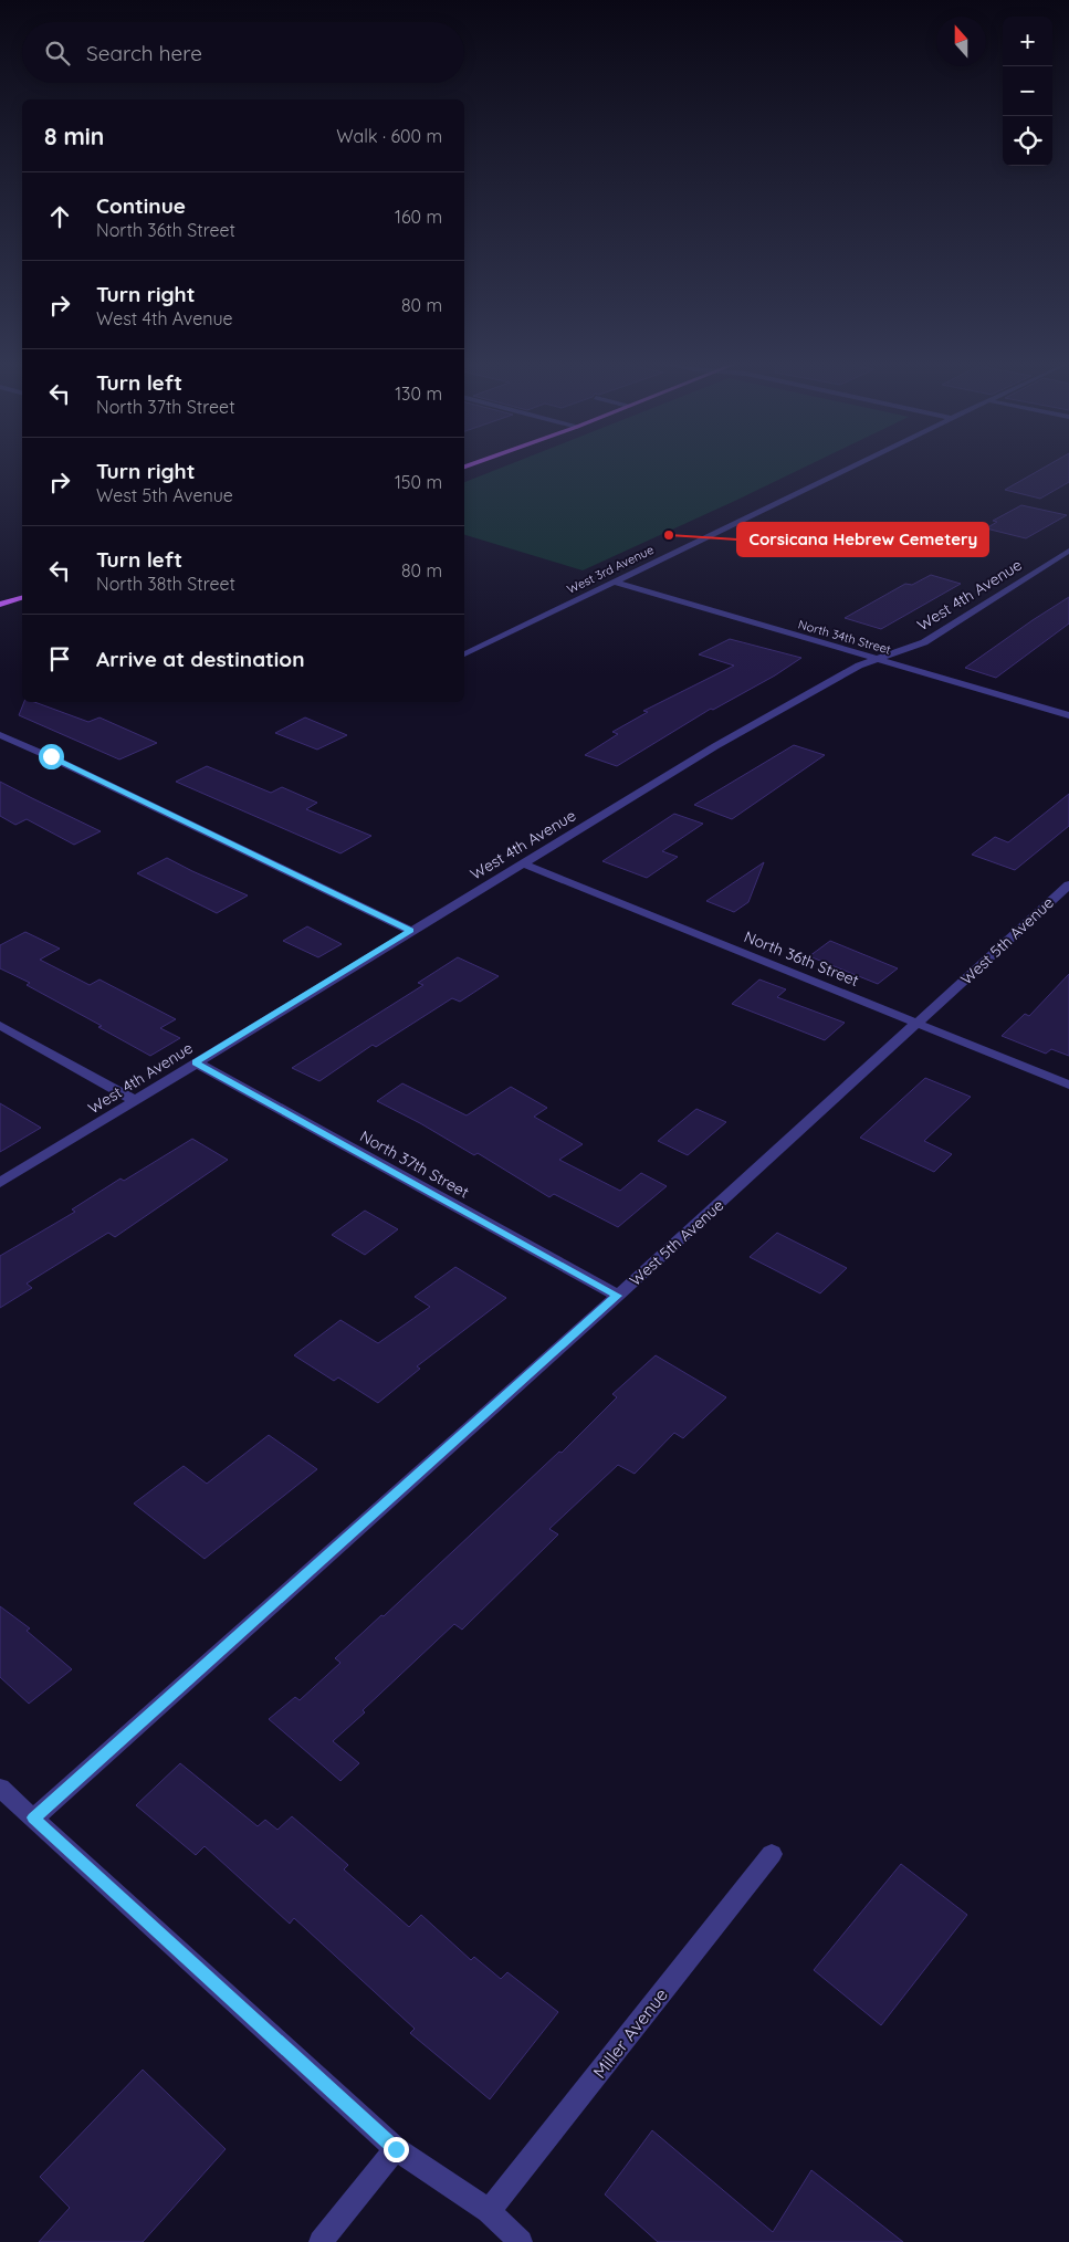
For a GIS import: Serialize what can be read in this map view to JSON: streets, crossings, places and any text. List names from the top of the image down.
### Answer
{
  "streets": {
    "street": [
      "West 3rd Avenue",
      "West 4th Avenue",
      "North 34th Street",
      "West 5th Avenue",
      "North 36th Street",
      "North 37th Street",
      "Miller Avenue"
    ]
  },
  "crossings": [
    ["West 3rd Avenue", "North 34th Street"],
    ["West 4th Avenue", "North 34th Street"],
    ["West 4th Avenue", "North 36th Street"],
    ["West 4th Avenue", "North 37th Street"],
    ["West 5th Avenue", "North 36th Street"],
    ["West 5th Avenue", "North 37th Street"]
  ],
  "places": ["Corsicana Hebrew Cemetery"],
  "north": "top",
  "page": {
    "map_buttons": ["+", "−"],
    "search": "Search here",
    "heading": ["8 min", "Walk · 600 m"],
    "list": [
      ["Continue", "North 36th Street", "160 m"],
      ["Turn right", "West 4th Avenue", "80 m"],
      ["Turn left", "North 37th Street", "130 m"],
      ["Turn right", "West 5th Avenue", "150 m"],
      ["Turn left", "North 38th Street", "80 m"],
      "Arrive at destination"
    ]
  }
}
